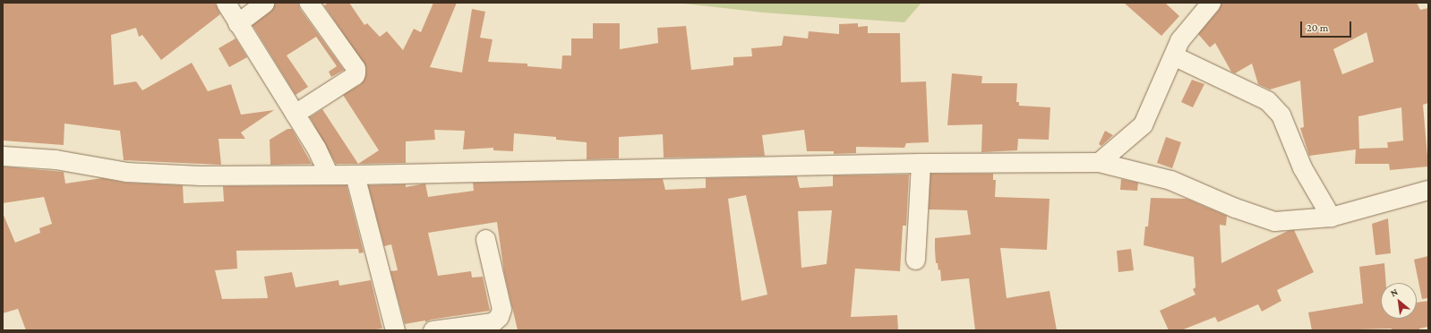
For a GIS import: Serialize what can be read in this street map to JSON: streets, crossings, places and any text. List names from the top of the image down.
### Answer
{
  "scale_bar": "20 m",
  "north": "top left"
}
